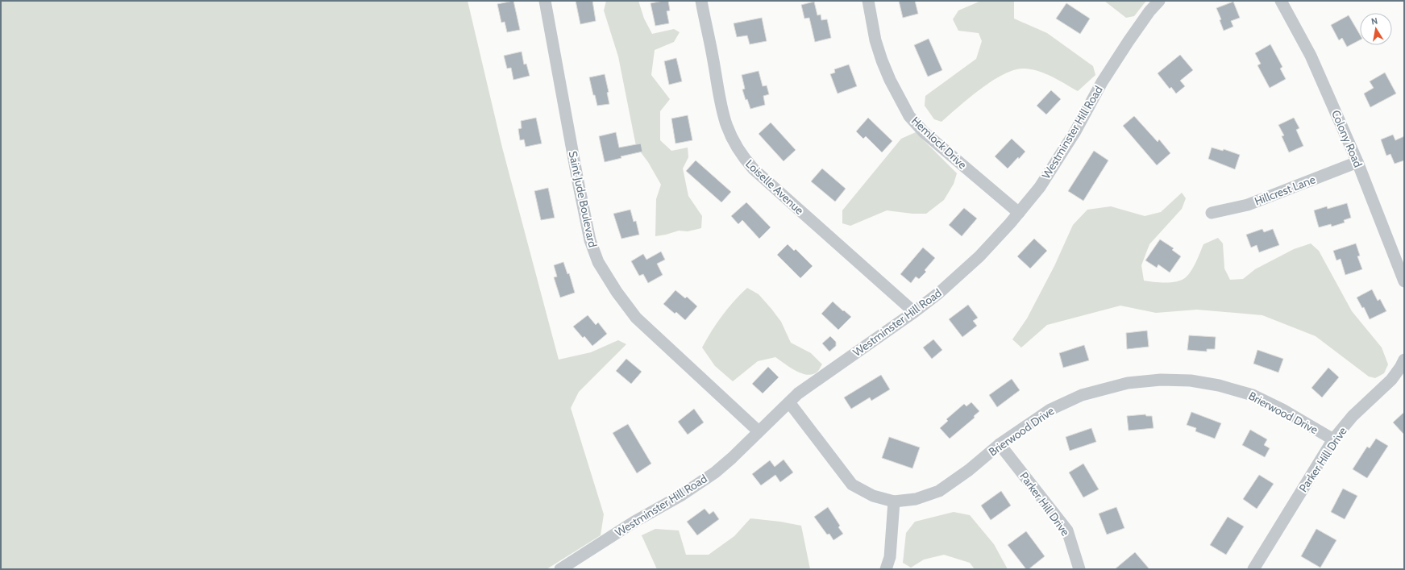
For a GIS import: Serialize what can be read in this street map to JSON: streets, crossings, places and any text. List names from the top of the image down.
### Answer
{
  "streets": {
    "street": [
      "Westminster Hill Road",
      "Colony Road",
      "Hemlock Drive",
      "Loiselle Avenue",
      "Hillcrest Lane",
      "Saint Jude Boulevard",
      "Brierwood Drive",
      "Parker Hill Drive"
    ]
  },
  "crossings": [
    ["Westminster Hill Road", "Hemlock Drive"],
    ["Westminster Hill Road", "Loiselle Avenue"],
    ["Westminster Hill Road", "Saint Jude Boulevard"],
    ["Westminster Hill Road", "Brierwood Drive"],
    ["Colony Road", "Hillcrest Lane"],
    ["Brierwood Drive", "Parker Hill Drive"]
  ],
  "north": "top"
}
